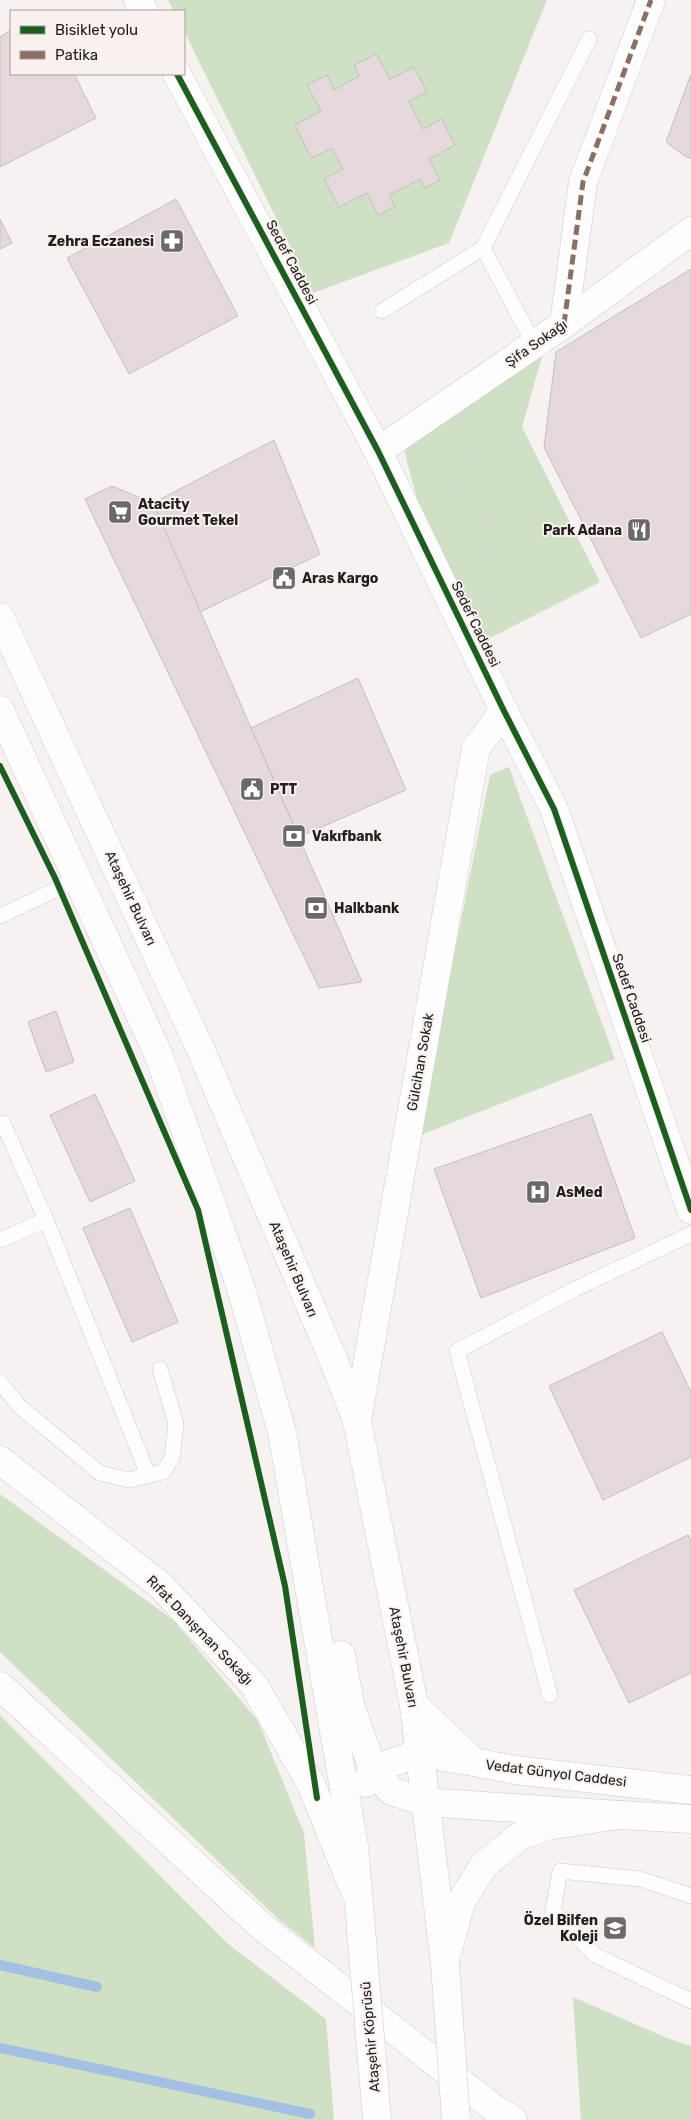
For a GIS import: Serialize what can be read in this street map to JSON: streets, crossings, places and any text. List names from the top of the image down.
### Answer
{
  "streets": {
    "main road": [
      "Sedef Caddesi",
      "Şifa Sokağı",
      "Ataşehir Bulvarı",
      "Gülcihan Sokak",
      "Rıfat Danışman Sokağı",
      "Vedat Günyol Caddesi",
      "Ataşehir Köprüsü"
    ]
  },
  "crossings": [
    ["Sedef Caddesi", "Şifa Sokağı"],
    ["Sedef Caddesi", "Gülcihan Sokak"],
    ["Ataşehir Bulvarı", "Gülcihan Sokak"],
    ["Ataşehir Bulvarı", "Vedat Günyol Caddesi"],
    ["Rıfat Danışman Sokağı", "Ataşehir Köprüsü"]
  ],
  "places": {
    "pharmacy": ["Zehra Eczanesi"],
    "supermarket": ["Atacity Gourmet Tekel"],
    "restaurant": ["Park Adana"],
    "public building": ["Aras Kargo", "PTT"],
    "bank": ["Vakıfbank", "Halkbank"],
    "hospital": ["AsMed"],
    "school or university": ["Özel Bilfen Koleji"]
  },
  "legend": ["Bisiklet yolu", "Patika"]
}
